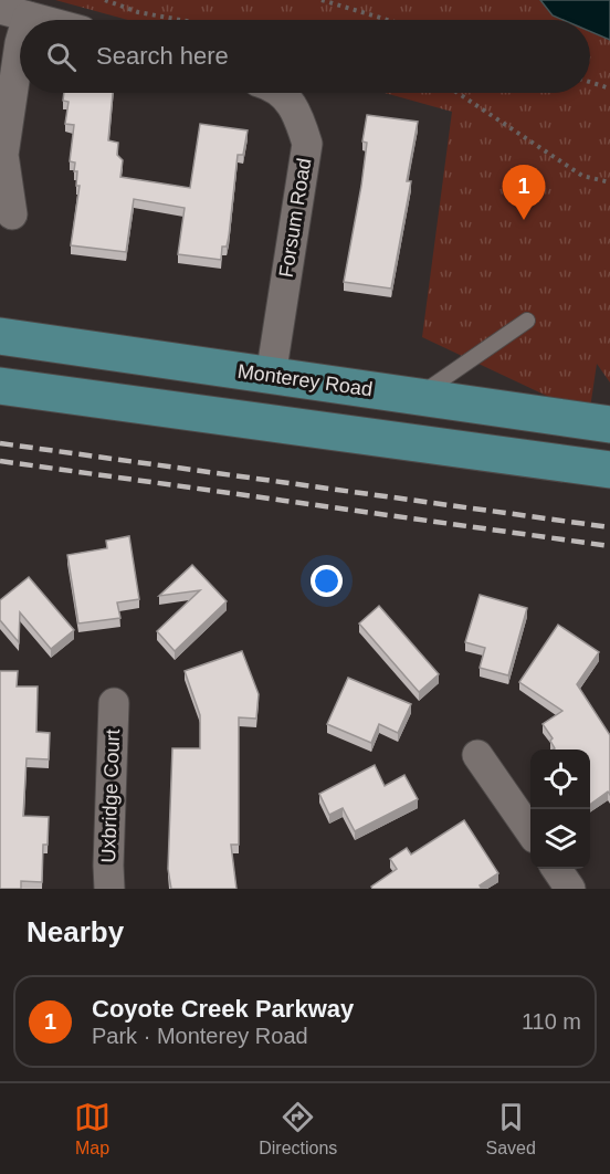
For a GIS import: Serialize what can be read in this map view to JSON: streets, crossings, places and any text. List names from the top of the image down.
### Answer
{
  "streets": {
    "main road": ["Monterey Road"],
    "street": ["Forsum Road", "Uxbridge Court"]
  },
  "crossings": [
    ["Forsum Road", "Monterey Road"]
  ],
  "page": {
    "search": "Search here",
    "pins": "1",
    "heading": "Nearby",
    "list": [
      {
        "mark": "1",
        "name": "Coyote Creek Parkway",
        "note": "Park · Monterey Road",
        "value": "110 m"
      }
    ],
    "nav": ["Map", "Directions", "Saved"]
  }
}
